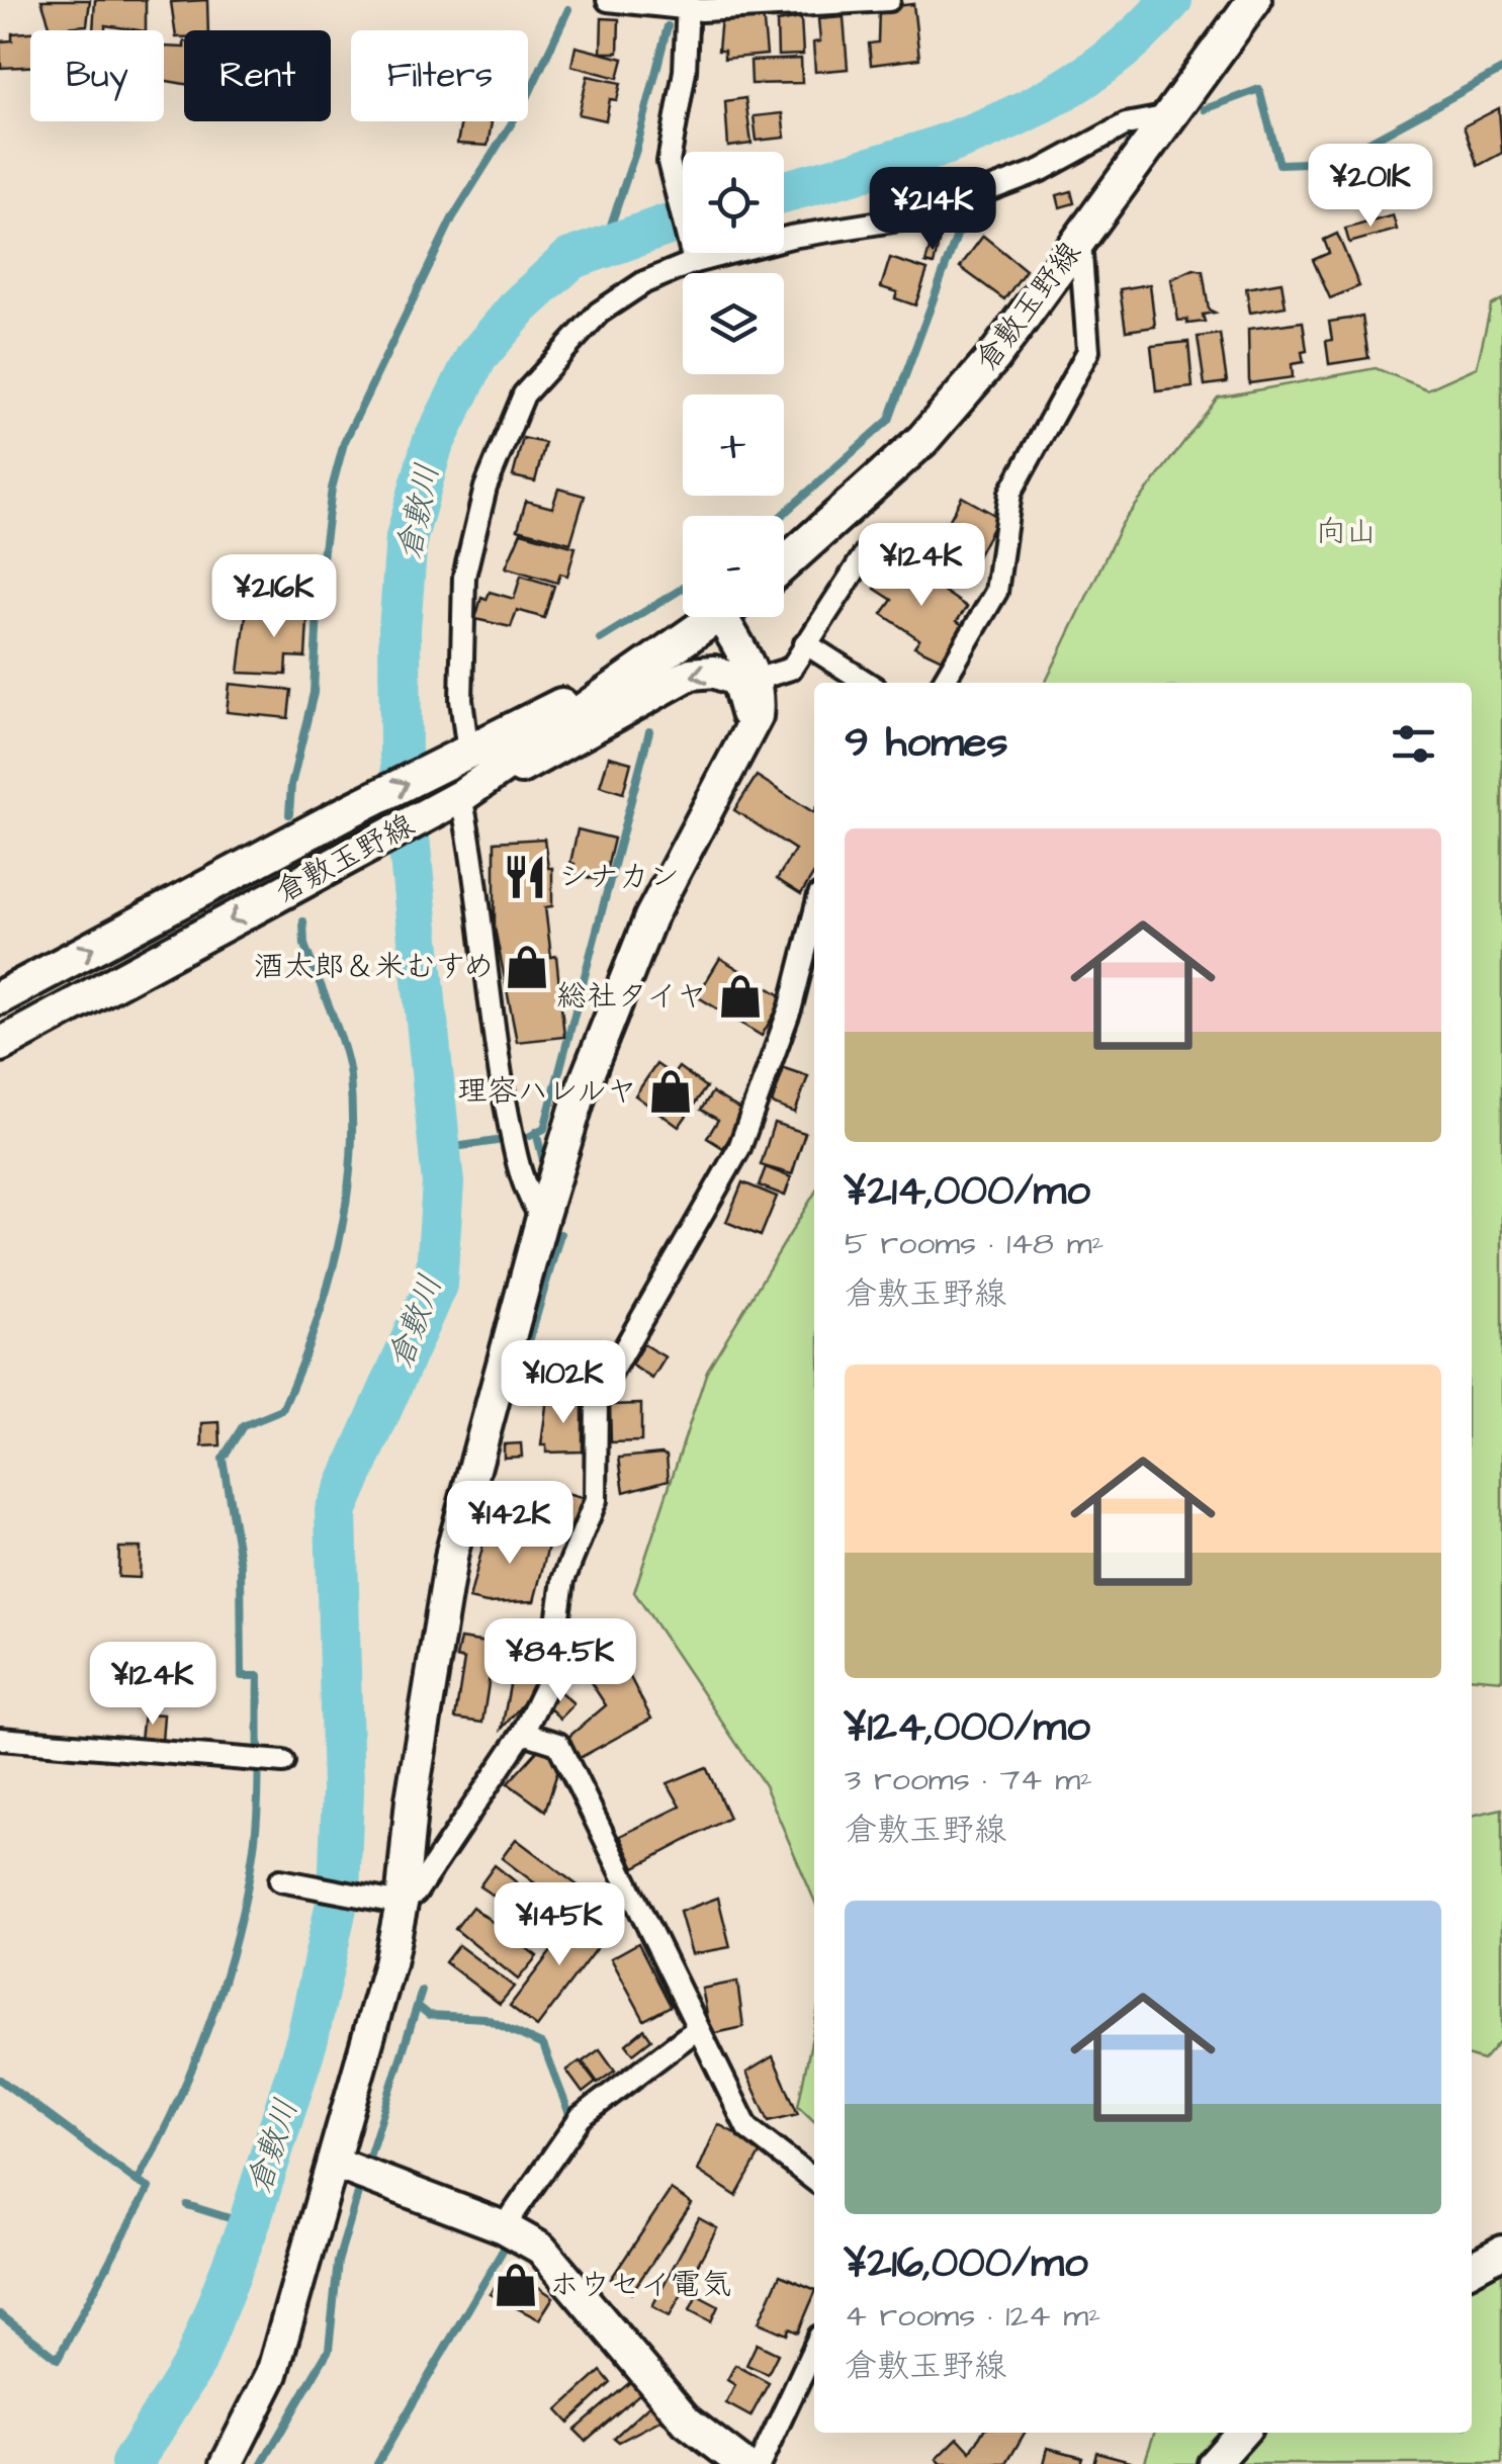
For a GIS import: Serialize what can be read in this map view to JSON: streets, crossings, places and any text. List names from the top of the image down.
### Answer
{
  "streets": {
    "main road": ["倉敷玉野線"]
  },
  "water": ["倉敷川"],
  "parks": ["向山"],
  "places": {
    "restaurant": ["シナカン"],
    "shop": [
      "酒太郎＆米むすめ",
      "総社タイヤ",
      "理容ハレルヤ",
      "ホウセイ電気"
    ]
  },
  "page": {
    "chip": ["Buy", "Rent", "Filters"],
    "price": [
      "¥201K",
      "¥214K",
      "¥124K",
      "¥216K",
      "¥102K",
      "¥142K",
      "¥84.5K",
      "¥124K",
      "¥145K"
    ],
    "map_buttons": ["+", "−"],
    "heading": "9 homes",
    "list": [
      {
        "name": "¥214,000/mo",
        "note": "5 rooms · 148 m² · 倉敷玉野線"
      },
      {
        "name": "¥124,000/mo",
        "note": "3 rooms · 74 m² · 倉敷玉野線"
      },
      {
        "name": "¥216,000/mo",
        "note": "4 rooms · 124 m² · 倉敷玉野線"
      }
    ]
  }
}
